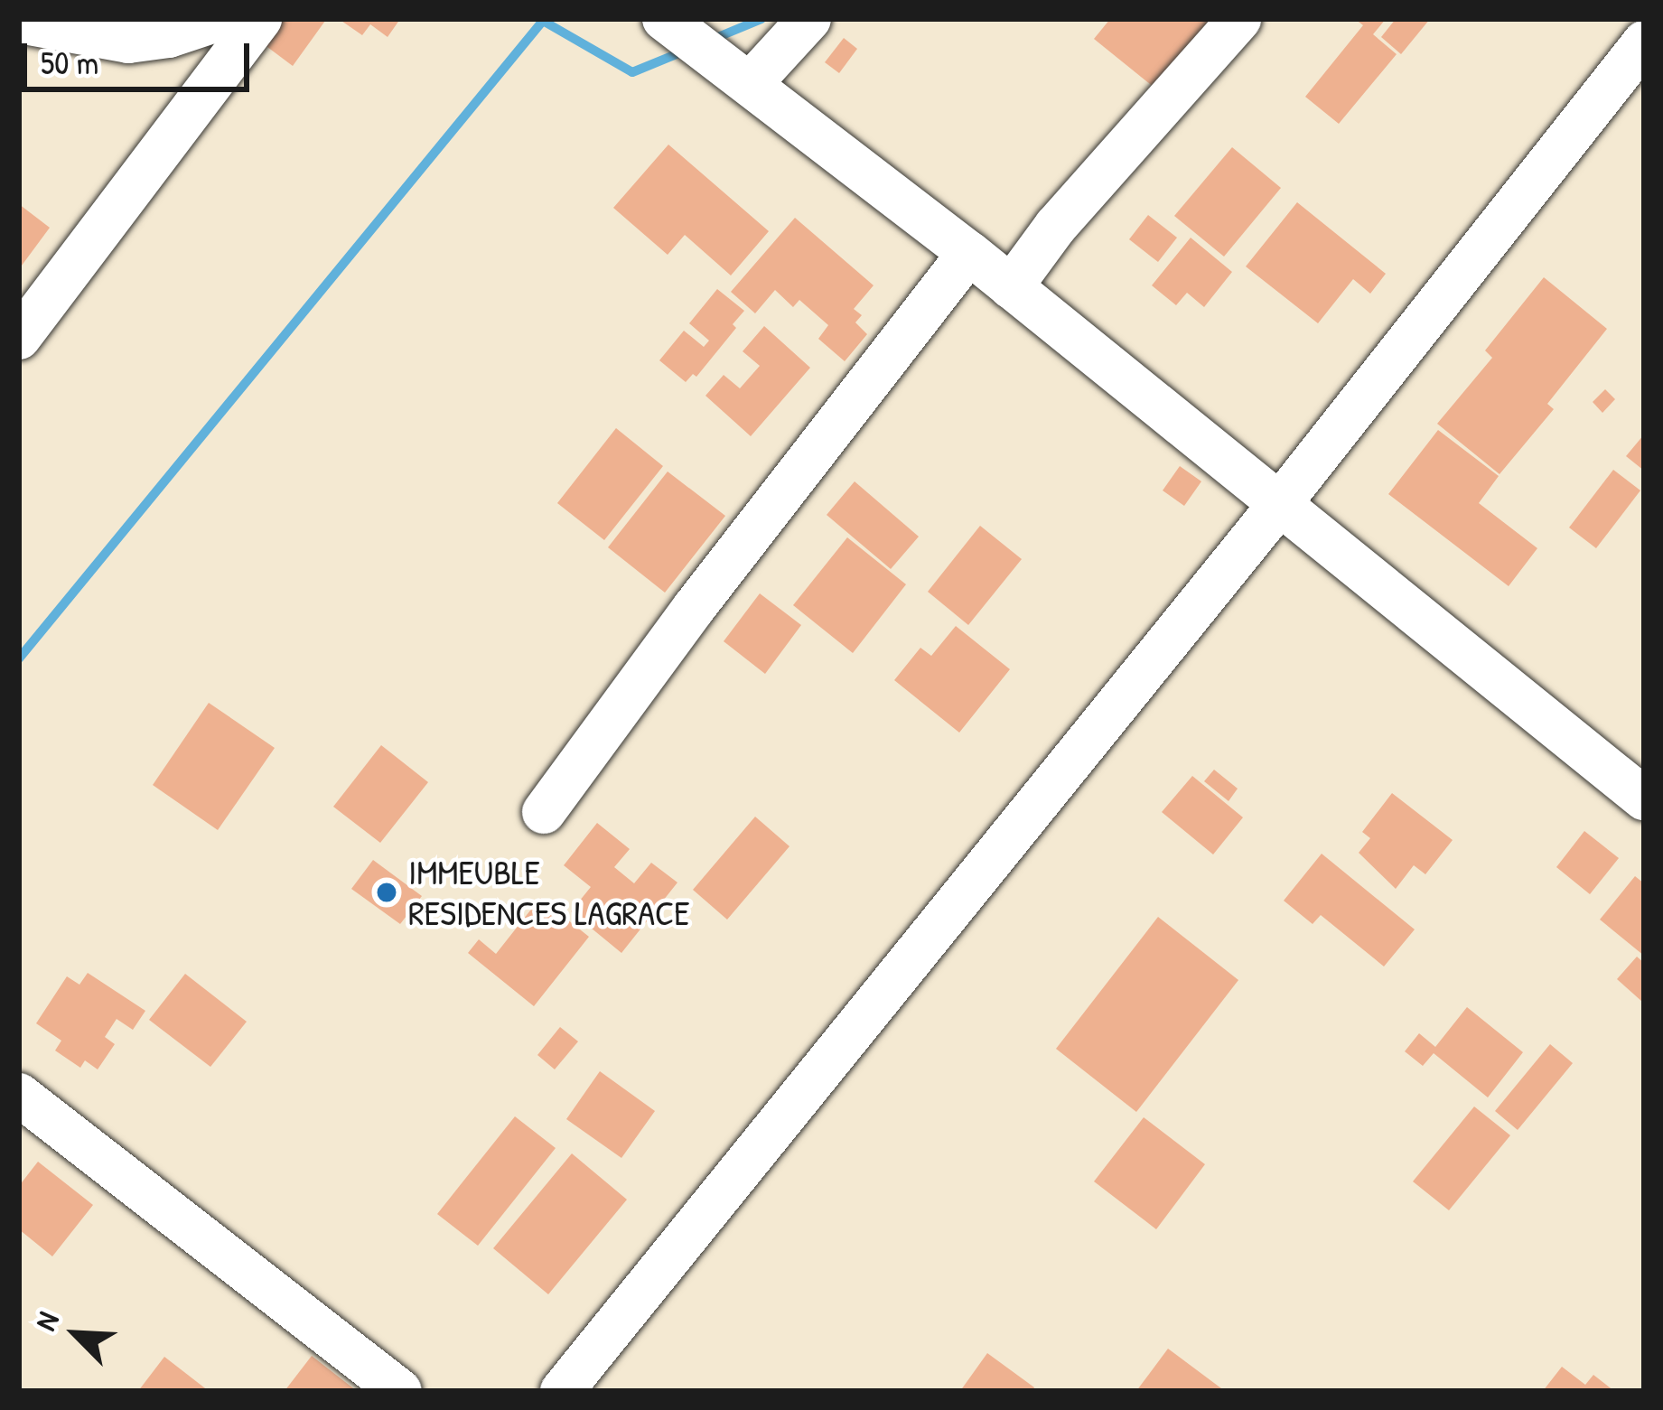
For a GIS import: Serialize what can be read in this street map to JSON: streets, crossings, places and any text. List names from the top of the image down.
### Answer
{
  "places": ["IMMEUBLE RESIDENCES LAGRACE"],
  "scale_bar": "50 m",
  "north": "top left"
}
